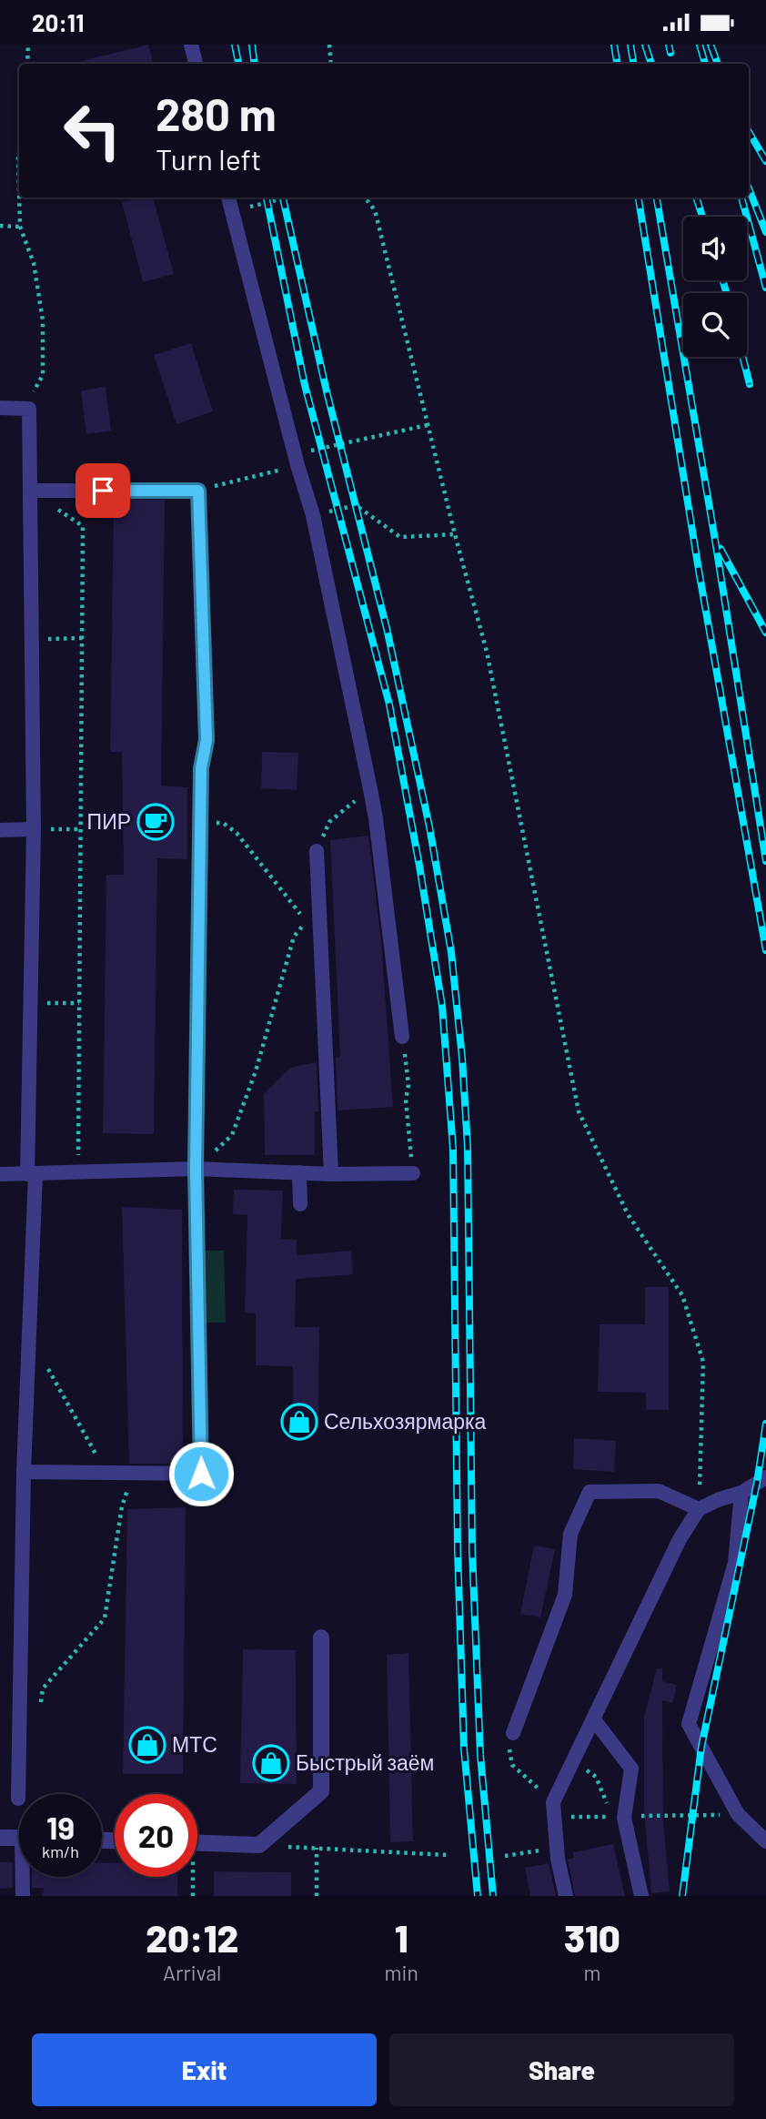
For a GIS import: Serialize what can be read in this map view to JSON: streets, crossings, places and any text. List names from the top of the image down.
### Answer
{
  "places": {
    "cafe": ["ПИР"],
    "shop": ["Сельхозярмарка", "МТС", "Быстрый заём"]
  },
  "page": {
    "status": "20:11",
    "turn": ["280 m", "Turn left"],
    "speed": "19 km/h",
    "limit": "20",
    "eta": [
      "20:12",
      "Arrival",
      "1",
      "min",
      "310",
      "m"
    ],
    "buttons": ["Exit", "Share"]
  }
}
